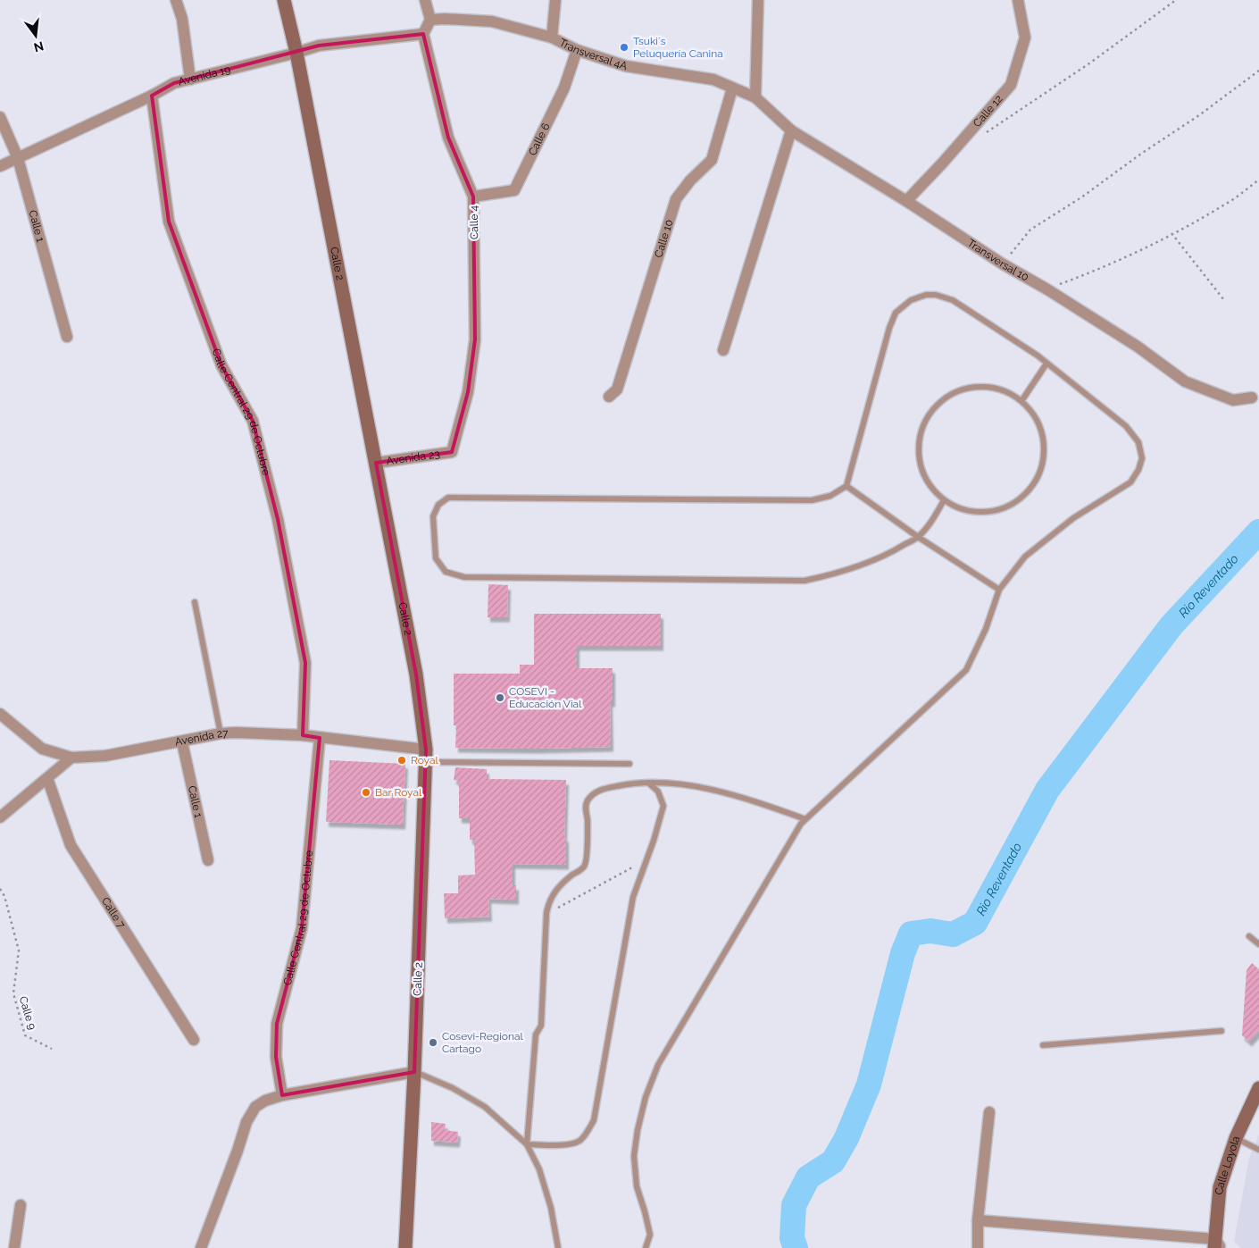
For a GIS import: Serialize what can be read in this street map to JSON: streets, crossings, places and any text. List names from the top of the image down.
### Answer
{
  "streets": {
    "street": [
      "Transversal 4A",
      "Avenida 19",
      "Calle 12",
      "Calle 6",
      "Calle 4",
      "Calle 1",
      "Calle 10",
      "Transversal 10",
      "Calle 2",
      "Calle Central 29 de Octubre",
      "Avenida 23",
      "Avenida 27",
      "Calle 7",
      "Calle Loyola"
    ],
    "path": ["Calle 9"]
  },
  "crossings": [
    ["Transversal 4A", "Calle 6"],
    ["Transversal 4A", "Calle 10"],
    ["Transversal 4A", "Transversal 10"],
    ["Avenida 19", "Calle 4"],
    ["Avenida 19", "Calle 1"],
    ["Avenida 19", "Calle 2"],
    ["Avenida 19", "Calle Central 29 de Octubre"],
    ["Calle 12", "Transversal 10"],
    ["Calle 6", "Calle 4"],
    ["Calle 4", "Avenida 23"],
    ["Calle 1", "Avenida 27"],
    ["Calle 2", "Avenida 23"],
    ["Calle 2", "Avenida 27"],
    ["Calle Central 29 de Octubre", "Avenida 27"]
  ],
  "water": ["Rio Reventado"],
  "places": [
    "Tsuki´s Peluquería Canina",
    "COSEVI - Educación Vial",
    "Royal",
    "Bar Royal",
    "Cosevi-Regional Cartago"
  ],
  "north": "bottom"
}
